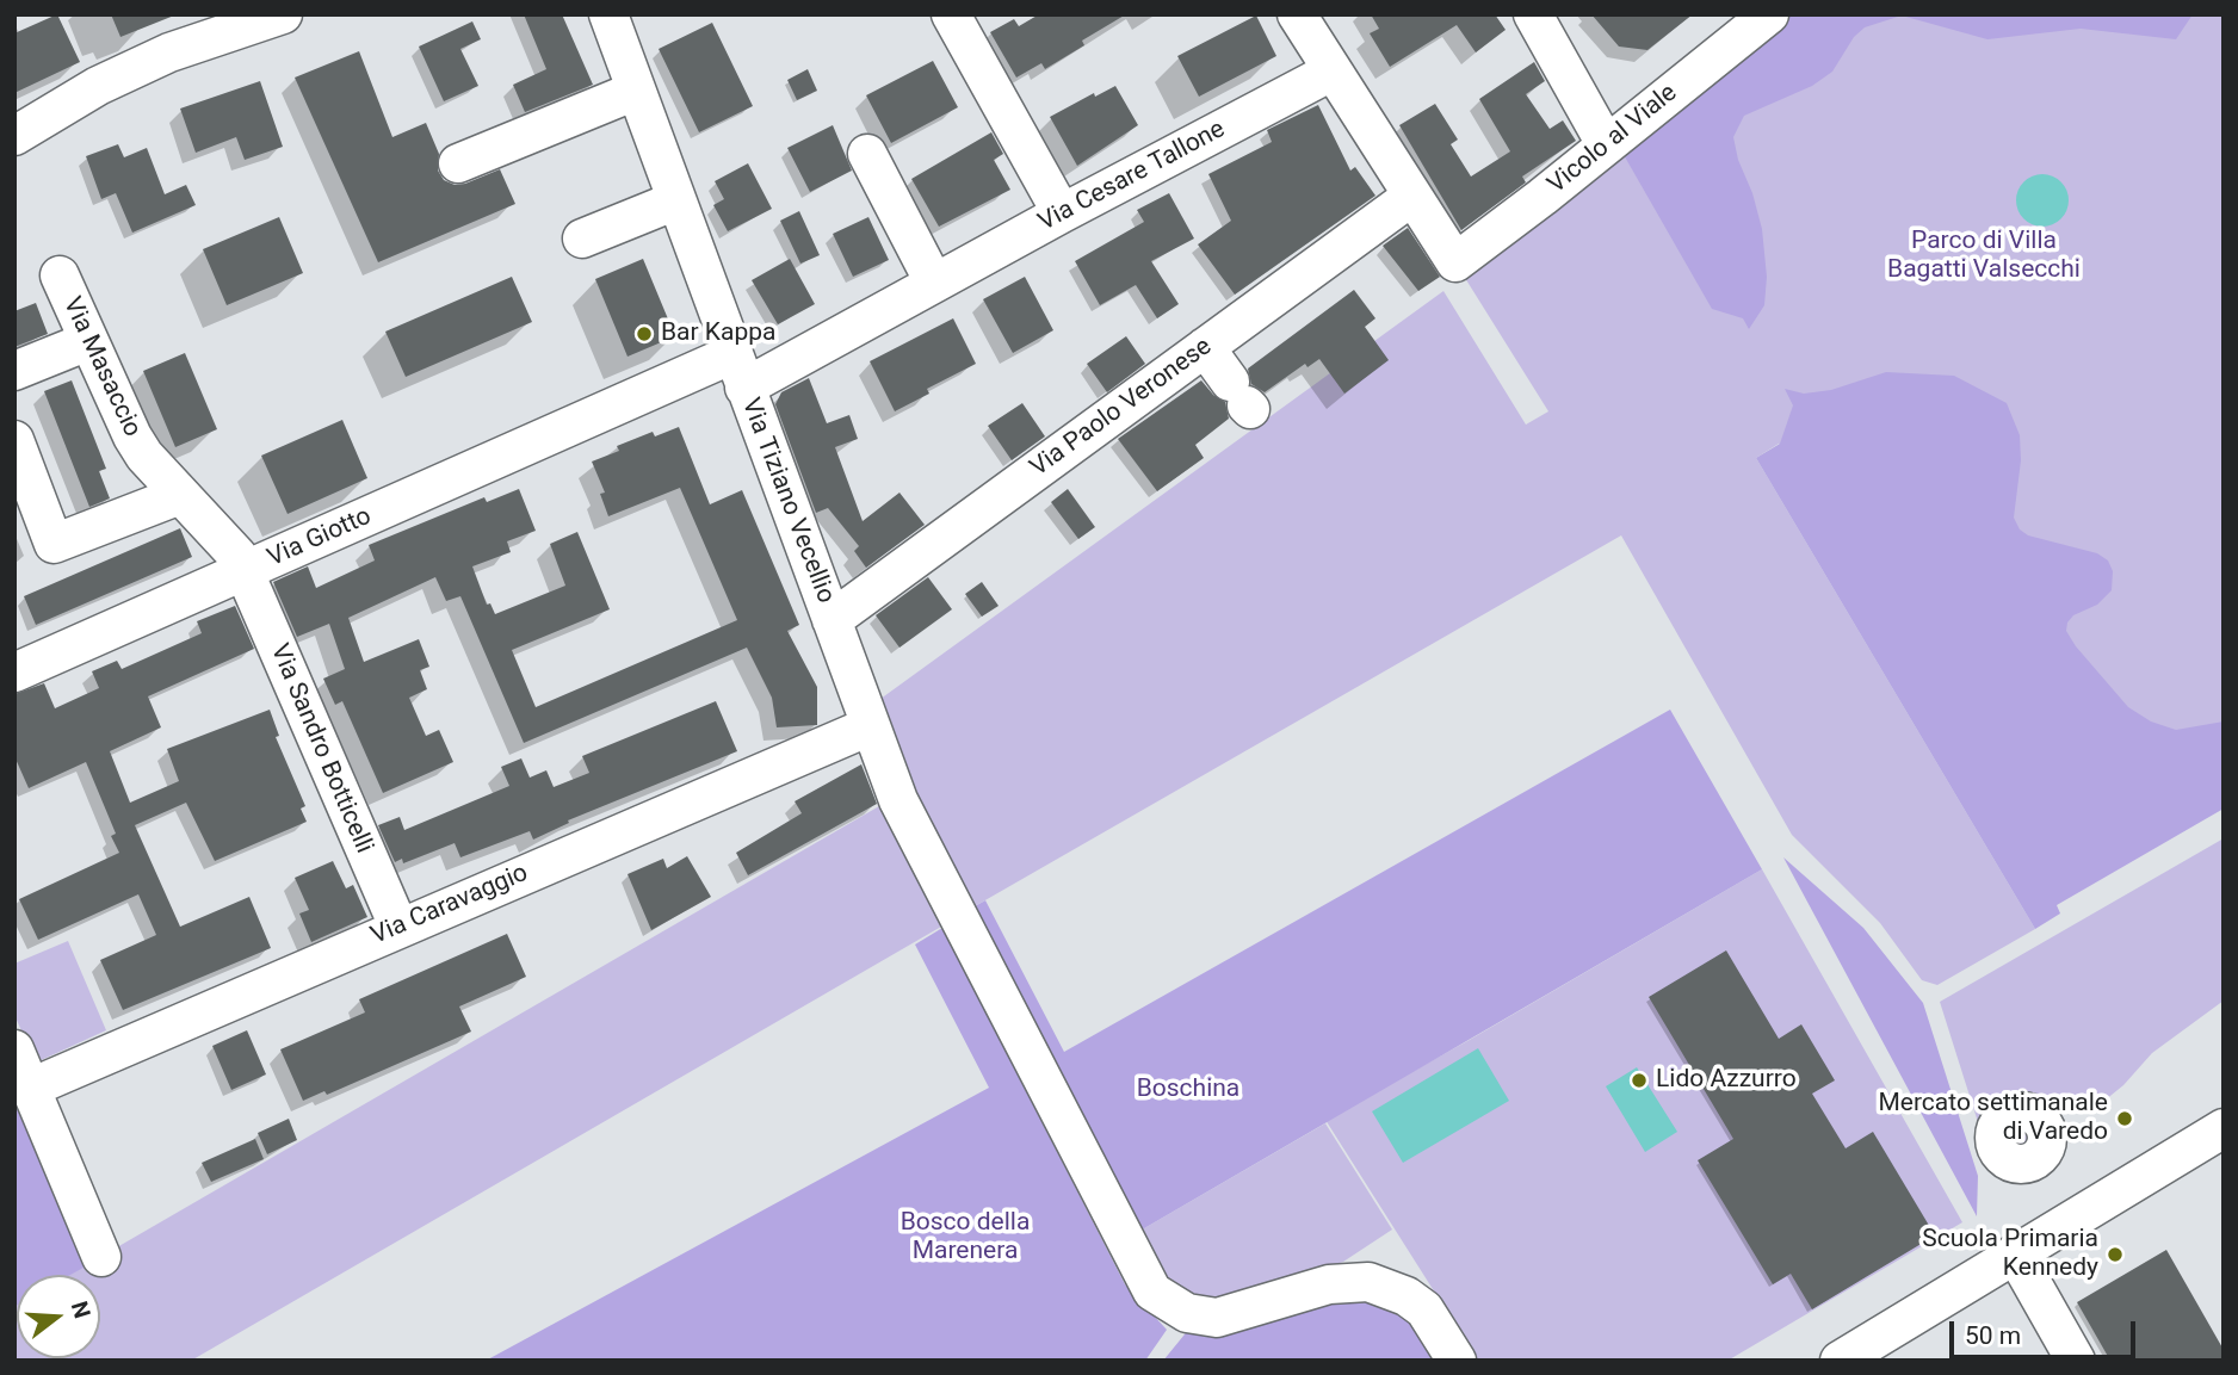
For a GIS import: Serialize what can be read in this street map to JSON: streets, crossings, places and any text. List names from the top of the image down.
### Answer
{
  "streets": {
    "street": [
      "Vicolo al Viale",
      "Via Cesare Tallone",
      "Via Masaccio",
      "Via Paolo Veronese",
      "Via Tiziano Vecellio",
      "Via Giotto",
      "Via Sandro Botticelli",
      "Via Caravaggio"
    ]
  },
  "crossings": [
    ["Vicolo al Viale", "Via Paolo Veronese"],
    ["Via Cesare Tallone", "Via Tiziano Vecellio"],
    ["Via Cesare Tallone", "Via Giotto"],
    ["Via Masaccio", "Via Giotto"],
    ["Via Masaccio", "Via Sandro Botticelli"],
    ["Via Paolo Veronese", "Via Tiziano Vecellio"],
    ["Via Tiziano Vecellio", "Via Giotto"],
    ["Via Tiziano Vecellio", "Via Caravaggio"],
    ["Via Giotto", "Via Sandro Botticelli"],
    ["Via Sandro Botticelli", "Via Caravaggio"]
  ],
  "parks": ["Parco di Villa Bagatti Valsecchi", "Boschina", "Bosco della Marenera"],
  "places": [
    "Bar Kappa",
    "Lido Azzurro",
    "Mercato settimanale di Varedo",
    "Scuola Primaria Kennedy"
  ],
  "scale_bar": "50 m",
  "north": "right"
}
